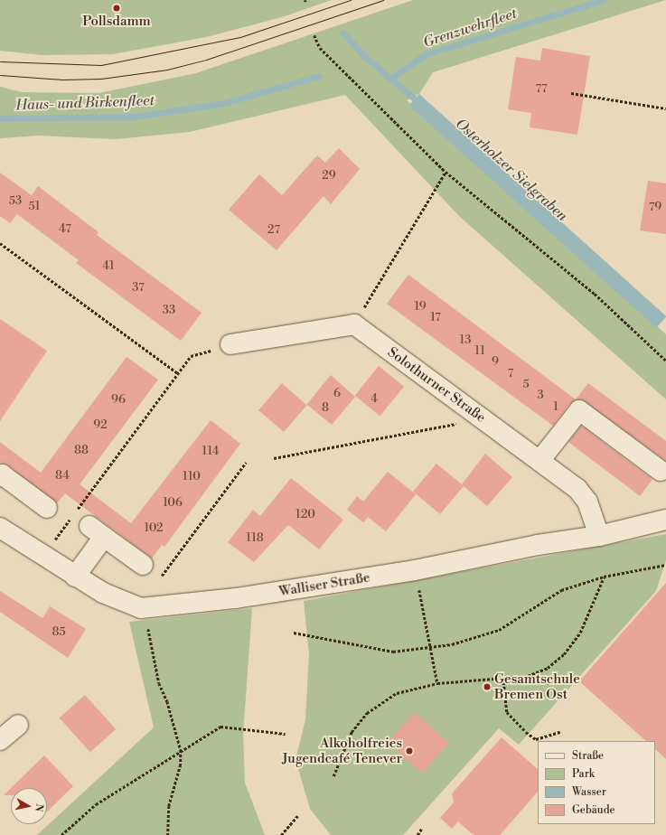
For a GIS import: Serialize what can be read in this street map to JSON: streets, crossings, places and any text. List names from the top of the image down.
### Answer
{
  "streets": {
    "street": ["Solothurner Straße", "Walliser Straße"]
  },
  "crossings": [
    ["Solothurner Straße", "Walliser Straße"]
  ],
  "water": ["Grenzwehrfleet", "Haus- und Birkenfleet", "Osterholzer Sielgraben"],
  "places": ["Pollsdamm", "Gesamtschule Bremen Ost", "Alkoholfreies Jugendcafé Tenever"],
  "house_numbers": [
    "77",
    "29",
    "53",
    "51",
    "79",
    "47",
    "27",
    "41",
    "37",
    "19",
    "33",
    "17",
    "13",
    "11",
    "9",
    "7",
    "5",
    "6",
    "3",
    "4",
    "96",
    "1",
    "8",
    "92",
    "88",
    "114",
    "84",
    "110",
    "106",
    "120",
    "102",
    "118",
    "85"
  ],
  "legend": [
    "Straße",
    "Park",
    "Wasser",
    "Gebäude"
  ],
  "north": "right"
}
